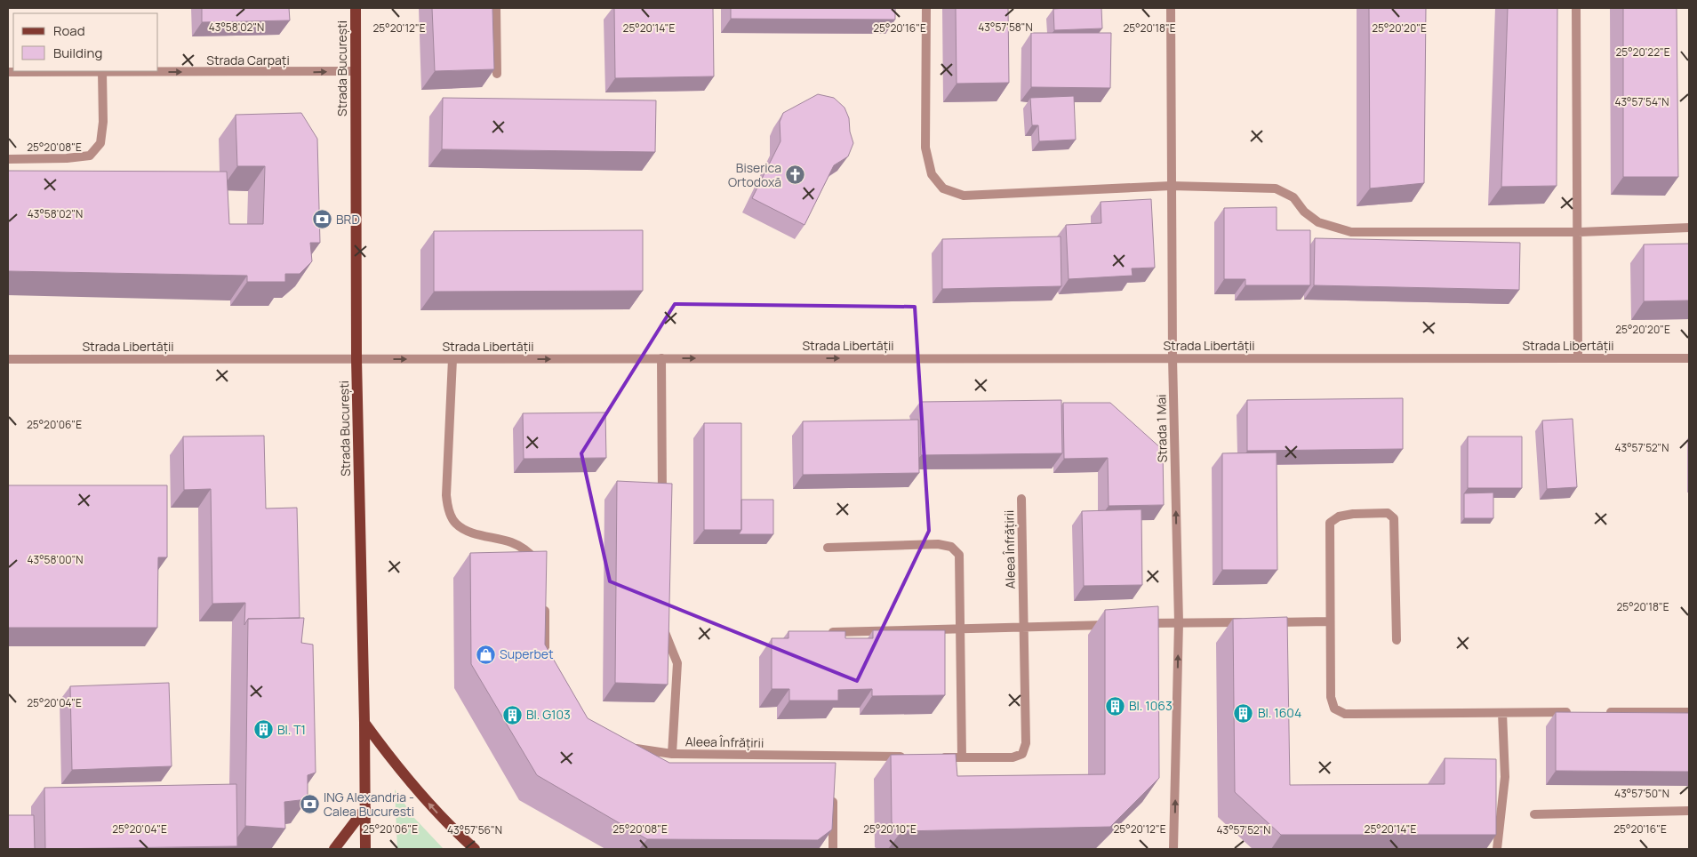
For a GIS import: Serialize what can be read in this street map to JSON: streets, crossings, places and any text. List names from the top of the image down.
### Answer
{
  "streets": {
    "main road": ["Strada București"],
    "street": [
      "Strada Carpați",
      "Strada Libertății",
      "Strada 1 Mai",
      "Aleea Înfrățirii"
    ]
  },
  "crossings": [
    ["Strada Carpați", "Strada București"],
    ["Strada București", "Strada Libertății"],
    ["Strada Libertății", "Strada 1 Mai"]
  ],
  "one_way": ["Strada Carpați", "Strada Libertății", "Strada 1 Mai"],
  "places": {
    "church": ["Biserica Ortodoxă"],
    "bank": ["BRD", "ING Alexandria - Calea Bucuresti"],
    "shop": ["Superbet"],
    "building": [
      "Bl. 1063",
      "Bl. 1604",
      "Bl. G103",
      "Bl. T1"
    ]
  },
  "legend": ["Road", "Building"],
  "coordinates": [
    "43°58'02\"N",
    "43°57'58\"N",
    "25°20'12\"E",
    "25°20'14\"E",
    "25°20'20\"E",
    "25°20'16\"E",
    "25°20'18\"E",
    "25°20'22\"E",
    "43°57'54\"N",
    "25°20'08\"E",
    "25°20'06\"E",
    "43°57'52\"N",
    "43°58'00\"N",
    "25°20'04\"E",
    "43°57'50\"N",
    "25°20'10\"E",
    "43°57'56\"N"
  ]
}
